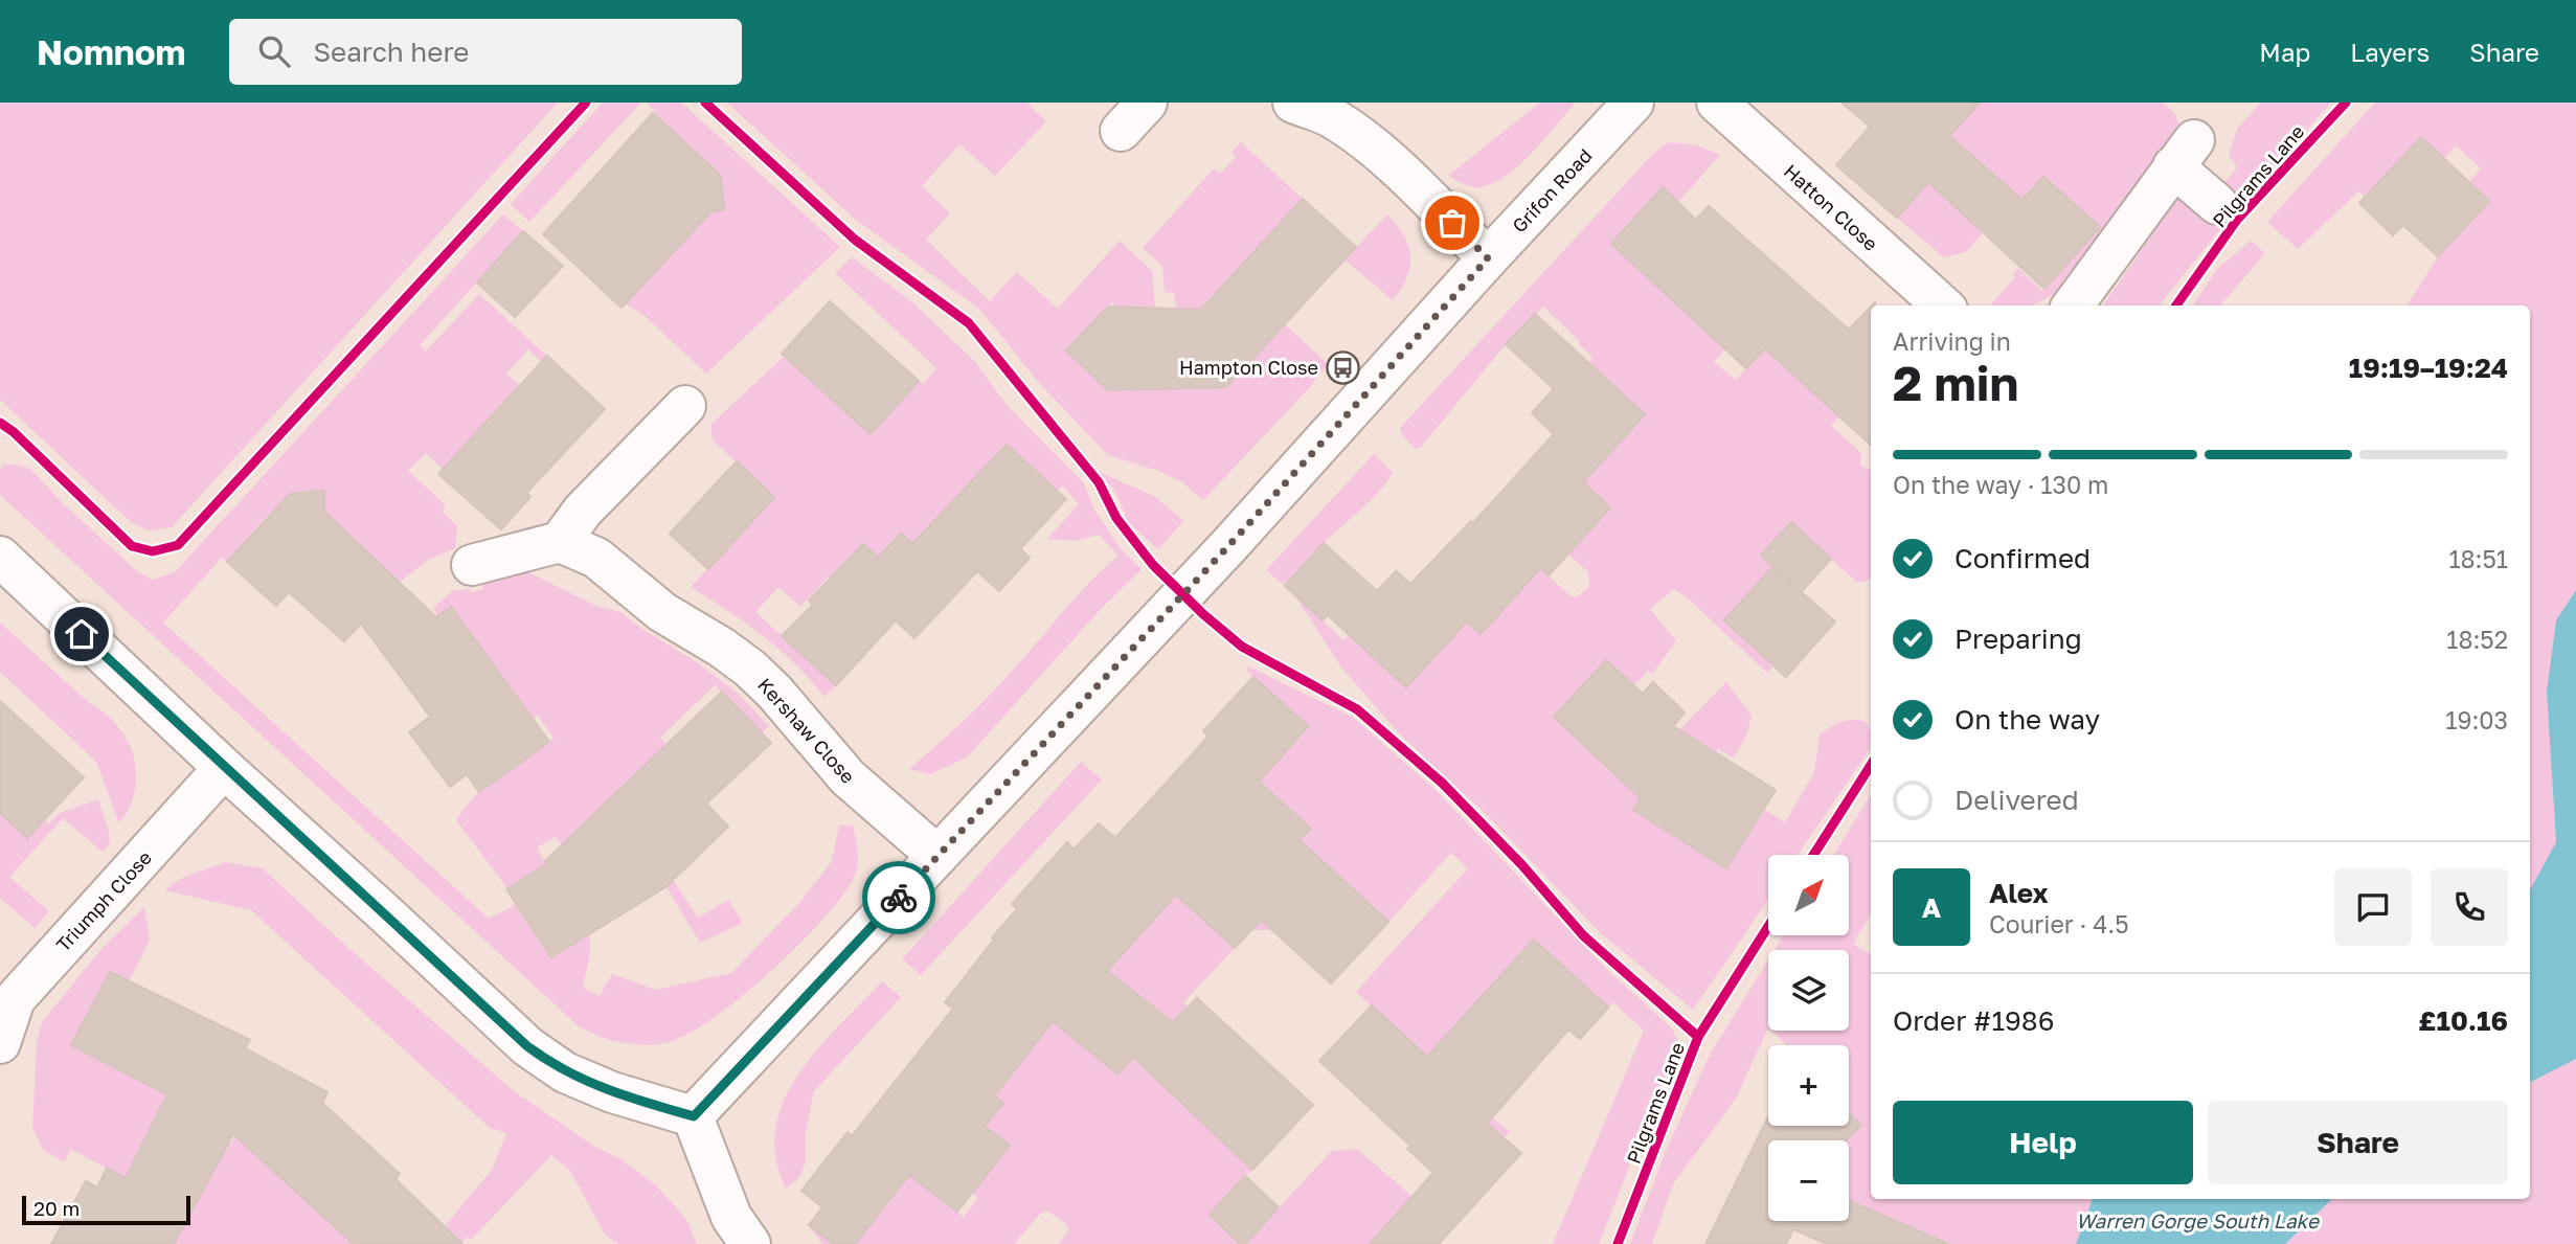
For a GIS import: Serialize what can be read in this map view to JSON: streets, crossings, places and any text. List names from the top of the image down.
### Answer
{
  "streets": {
    "street": [
      "Grifon Road",
      "Hatton Close",
      "Kershaw Close",
      "Triumph Close"
    ],
    "cycle path": ["Pilgrams Lane"]
  },
  "crossings": [
    ["Grifon Road", "Kershaw Close"]
  ],
  "water": ["Warren Gorge South Lake"],
  "places": {
    "bus stop": ["Hampton Close"]
  },
  "scale_bar": "20 m",
  "north": "top right",
  "page": {
    "header": "Nomnom",
    "search": "Search here",
    "nav": ["Map", "Layers", "Share"],
    "heading": ["2 min", "Arriving in", "19:19–19:24"],
    "panel": [
      "Alex",
      "Courier · 4.5",
      "Order #1986",
      "£10.16"
    ],
    "bar": "On the way · 130 m",
    "list": [
      ["Confirmed", "18:51"],
      ["Preparing", "18:52"],
      ["On the way", "19:03"],
      "Delivered"
    ],
    "map_buttons": ["+", "−"],
    "round": "A",
    "buttons": ["Help", "Share"],
    "scale": "20 m"
  }
}
